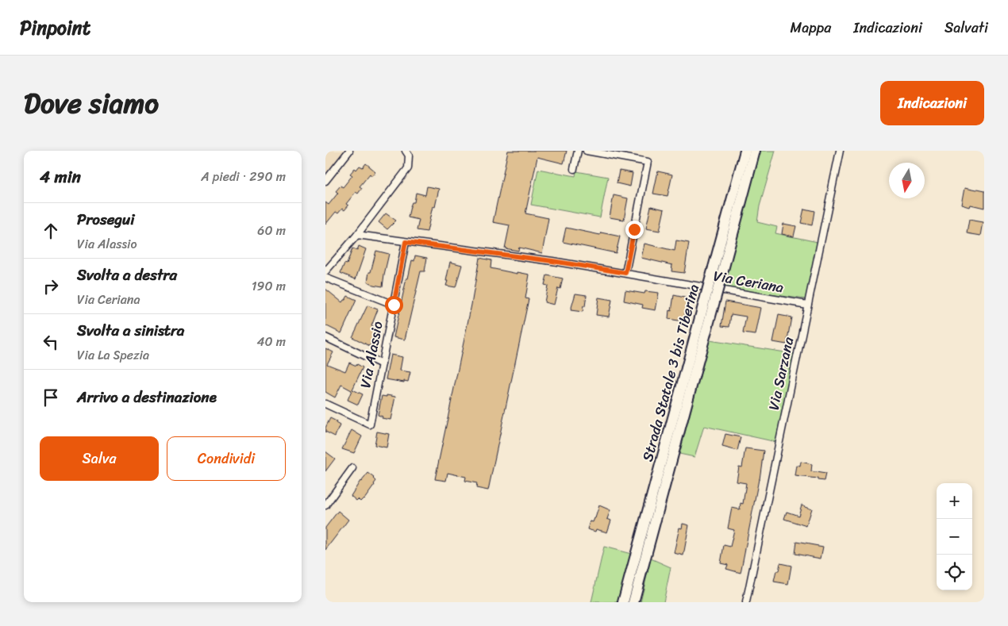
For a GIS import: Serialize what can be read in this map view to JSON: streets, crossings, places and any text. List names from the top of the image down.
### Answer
{
  "streets": {
    "highway": ["Strada Statale 3 bis Tiberina"],
    "street": ["Via Ceriana", "Via Alassio", "Via Sarzana"]
  },
  "crossings": [
    ["Via Ceriana", "Via Alassio"],
    ["Via Ceriana", "Via Sarzana"]
  ],
  "north": "bottom",
  "page": {
    "header": "Pinpoint",
    "nav": ["Mappa", "Indicazioni", "Salvati"],
    "title": "Dove siamo",
    "buttons": [
      "Indicazioni",
      ["Salva", "Condividi"]
    ],
    "heading": ["4 min", "A piedi · 290 m"],
    "list": [
      ["Prosegui", "Via Alassio", "60 m"],
      ["Svolta a destra", "Via Ceriana", "190 m"],
      ["Svolta a sinistra", "Via La Spezia", "40 m"],
      "Arrivo a destinazione"
    ],
    "map_buttons": ["+", "−"]
  }
}
